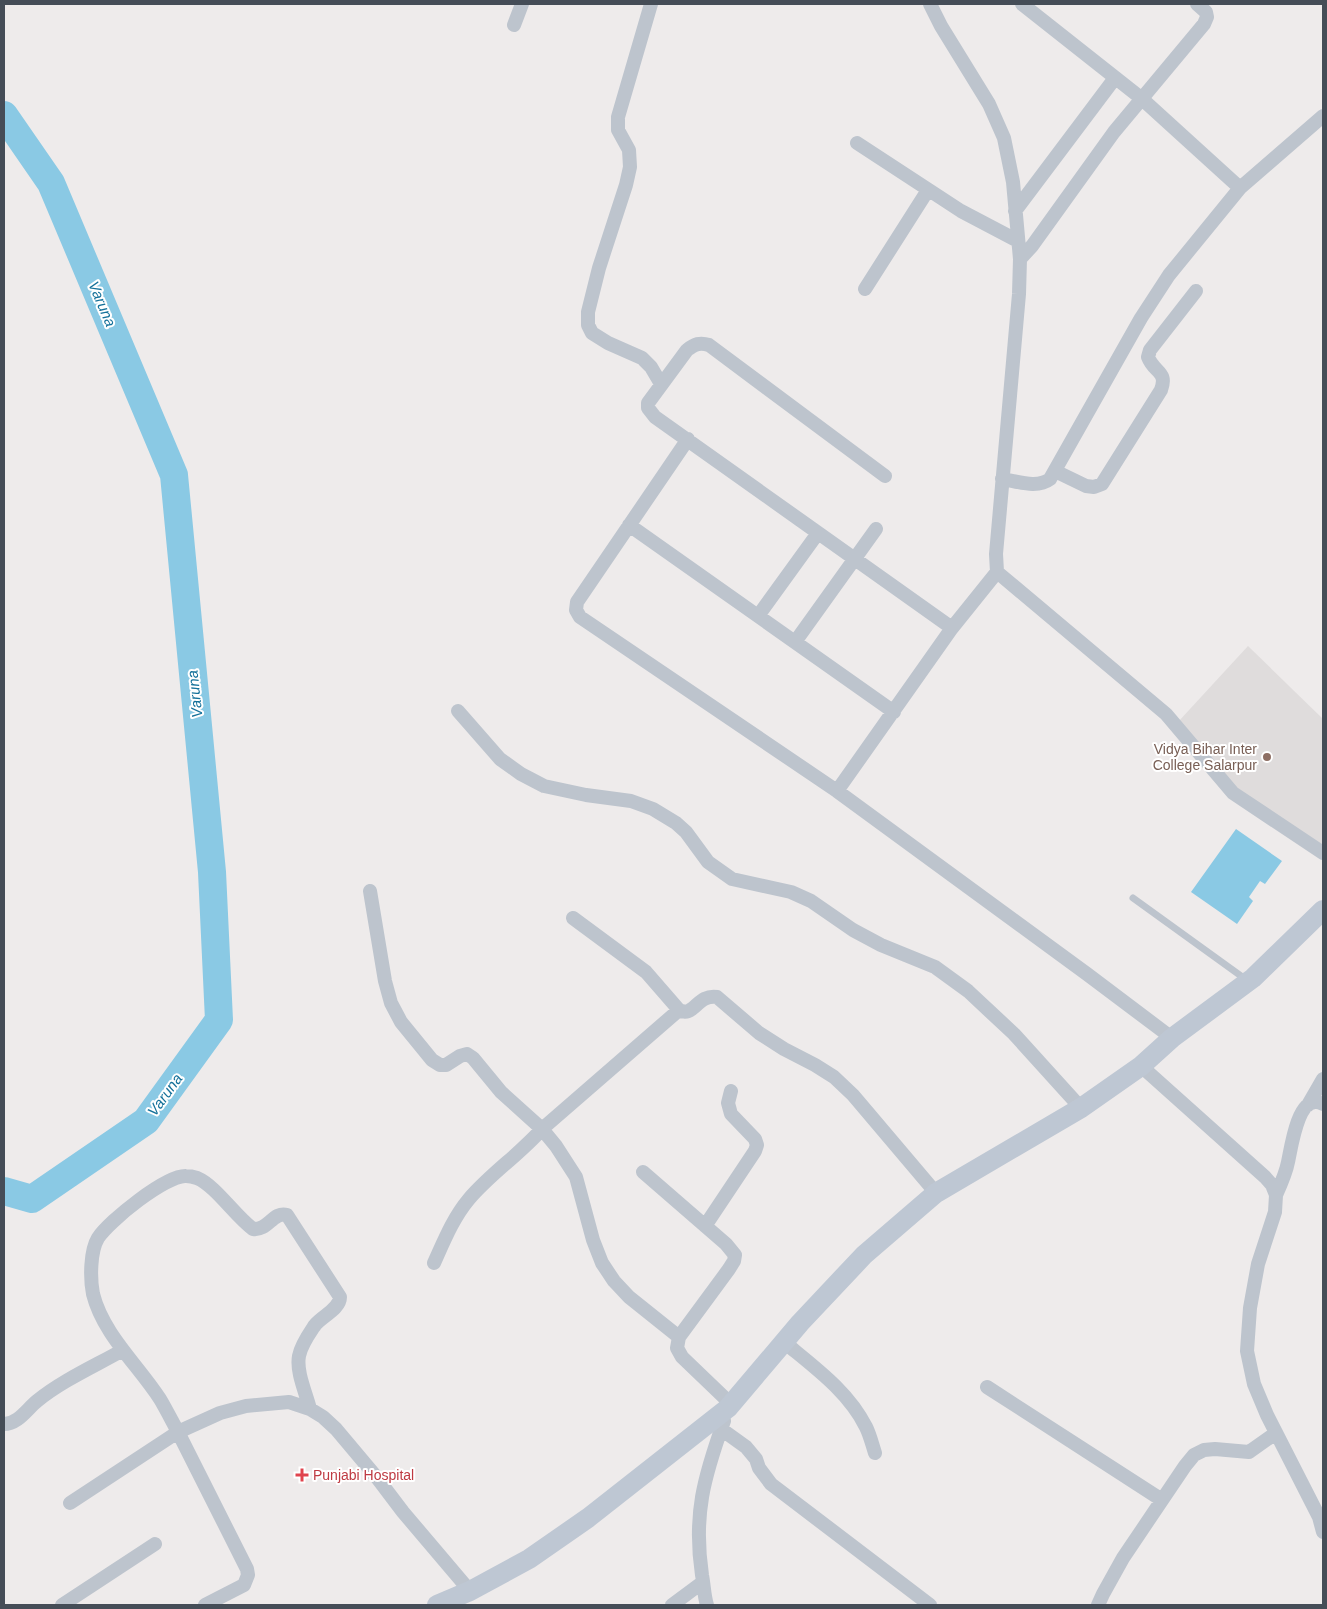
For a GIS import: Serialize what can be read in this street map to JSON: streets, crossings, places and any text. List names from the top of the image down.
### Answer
{
  "water": ["Varuna"],
  "places": {
    "other": ["Vidya Bihar Inter College Salarpur"],
    "health": ["Punjabi Hospital"]
  }
}
